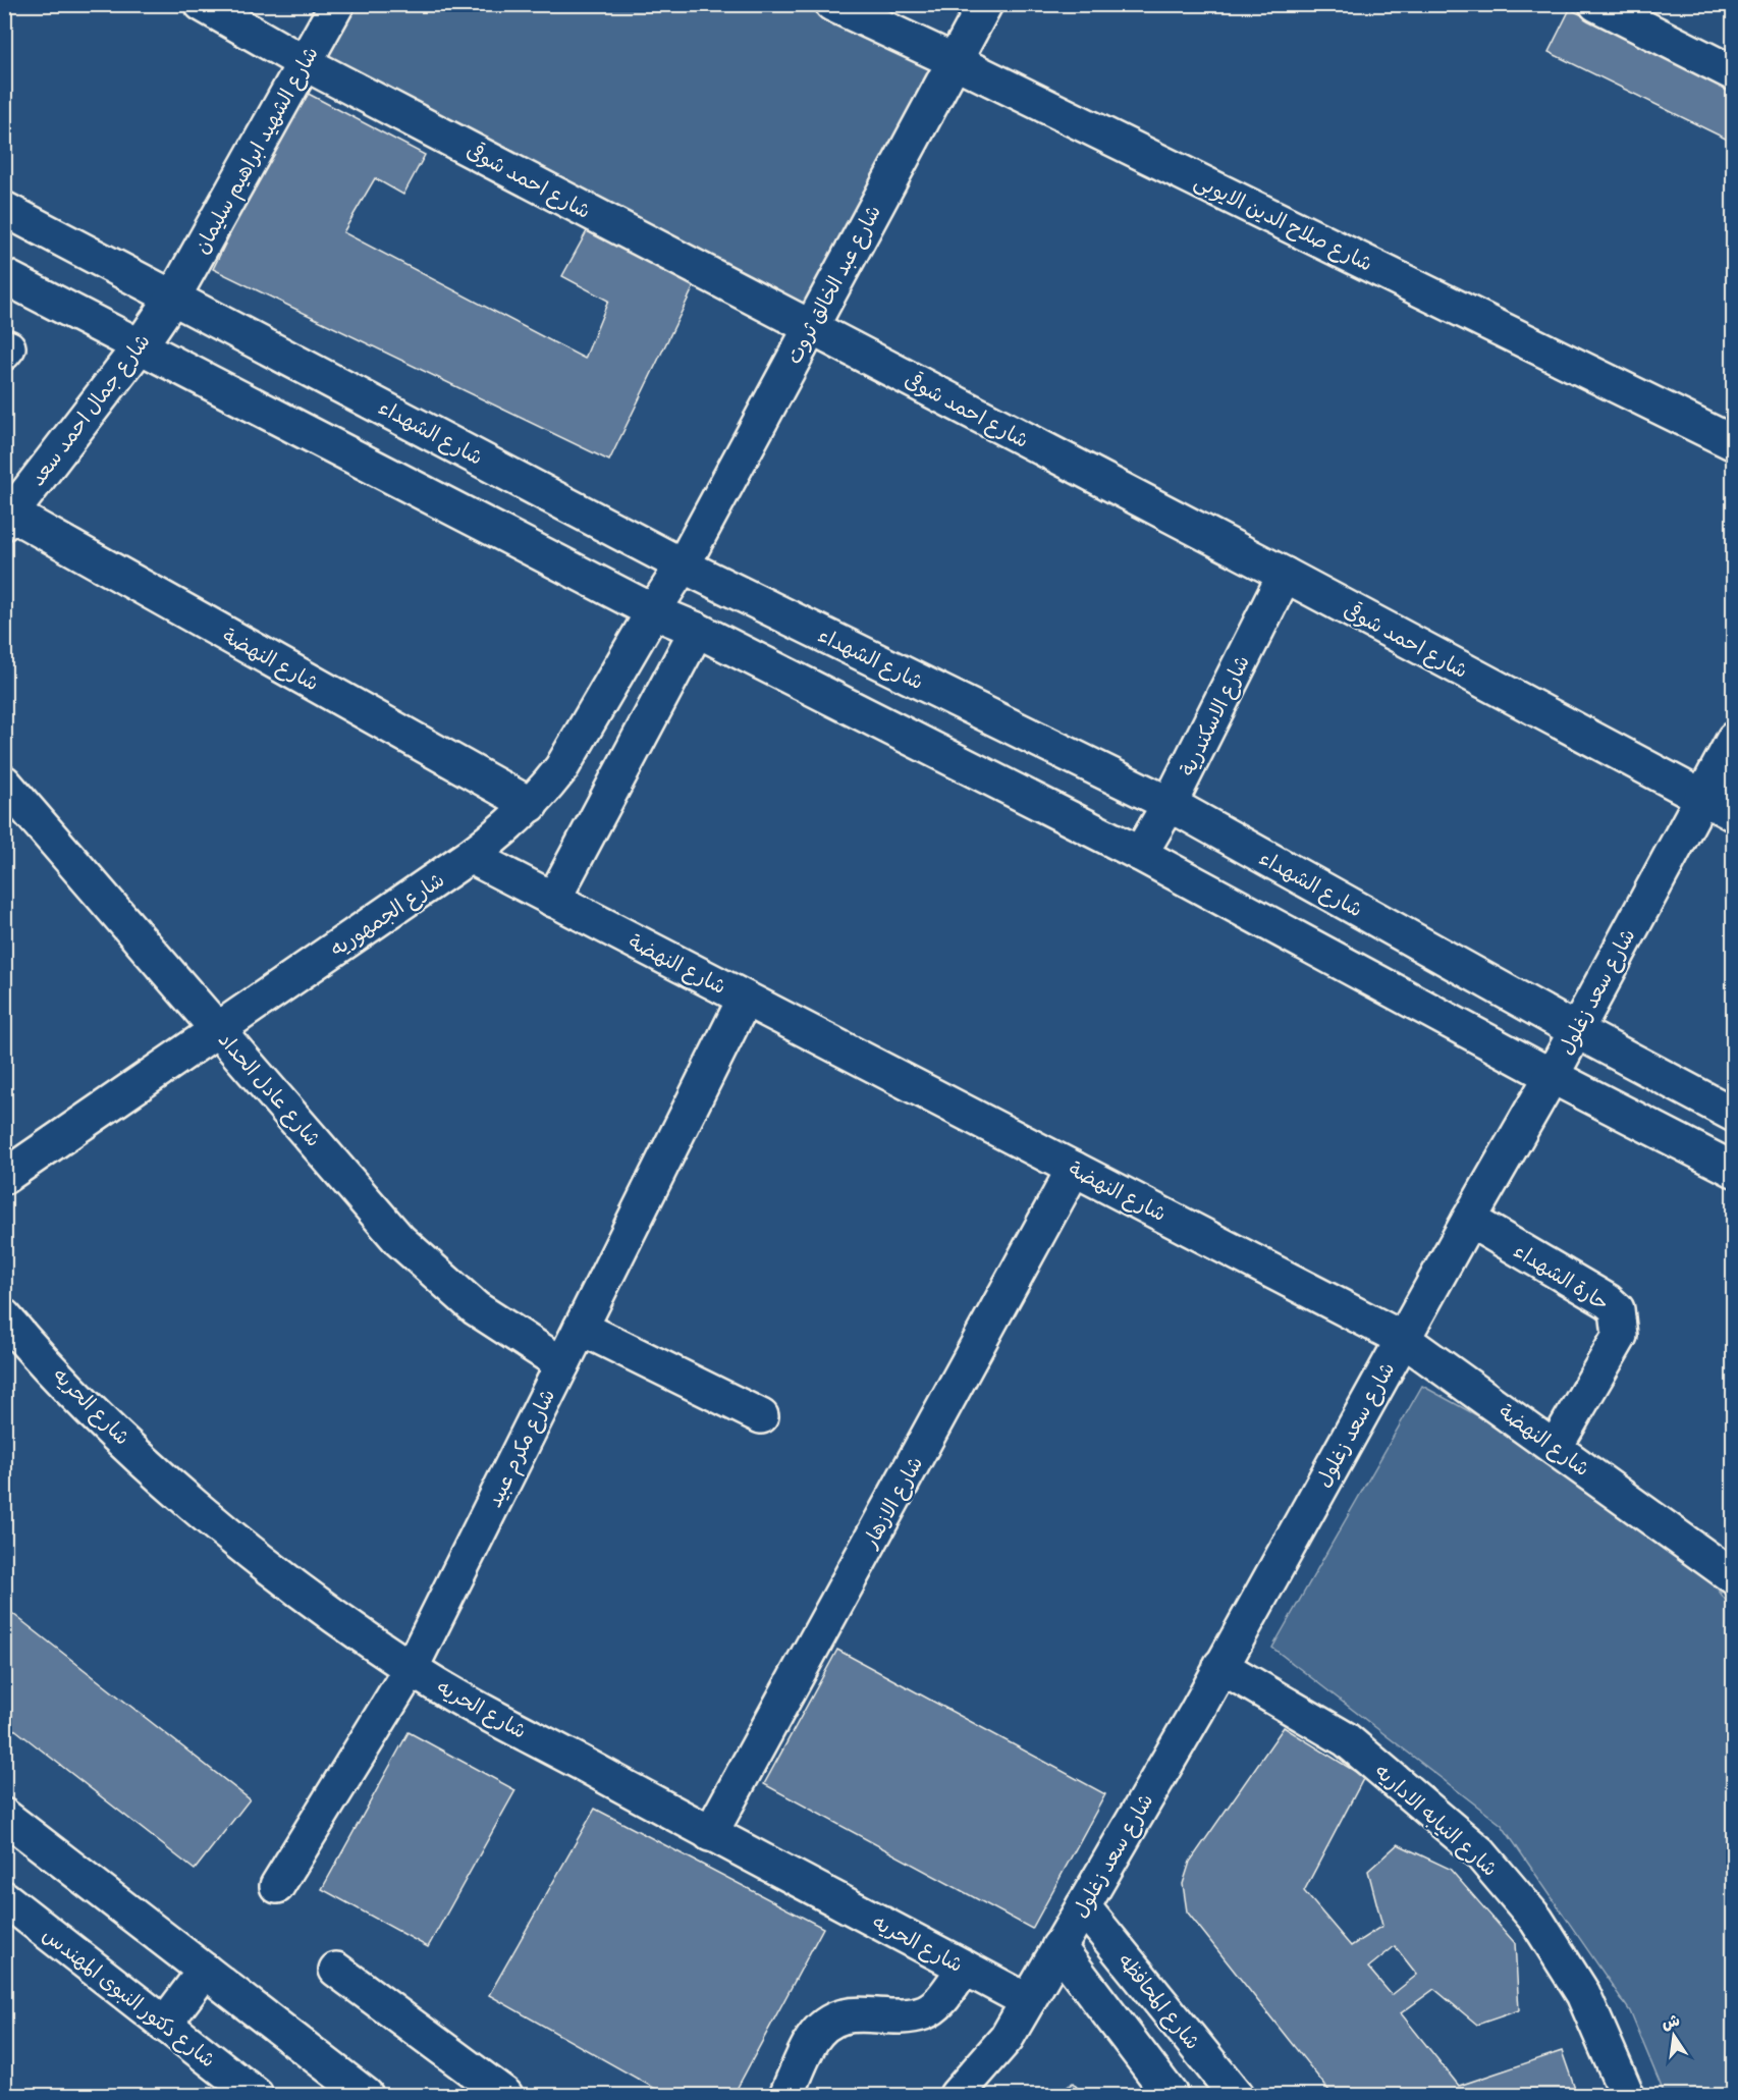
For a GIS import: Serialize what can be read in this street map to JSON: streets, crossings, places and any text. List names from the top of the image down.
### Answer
{
  "streets": {
    "street": [
      "شارع الشهيد ابراهيم سليمان",
      "شارع احمد شوقى",
      "شارع صلاح الدين الايوبى",
      "شارع عبد الخالق ثروت",
      "شارع جمال احمد سعد",
      "شارع الشهداء",
      "شارع النهضة",
      "شارع الاسكندرية",
      "شارع الجمهوريه",
      "شارع سعد زغلول",
      "شارع عادل الحداد",
      "حارة الشهداء",
      "شارع الحريه",
      "شارع مكرم عبيد",
      "شارع الازهار",
      "شارع النيابه الاداريه",
      "شارع دكتور النبوى المهندس",
      "شارع المحافظه"
    ]
  },
  "crossings": [
    ["شارع الشهيد ابراهيم سليمان", "شارع احمد شوقى"],
    ["شارع الشهيد ابراهيم سليمان", "شارع جمال احمد سعد"],
    ["شارع الشهيد ابراهيم سليمان", "شارع الشهداء"],
    ["شارع احمد شوقى", "شارع عبد الخالق ثروت"],
    ["شارع احمد شوقى", "شارع الاسكندرية"],
    ["شارع احمد شوقى", "شارع سعد زغلول"],
    ["شارع صلاح الدين الايوبى", "شارع عبد الخالق ثروت"],
    ["شارع عبد الخالق ثروت", "شارع الشهداء"],
    ["شارع عبد الخالق ثروت", "شارع الجمهوريه"],
    ["شارع جمال احمد سعد", "شارع الشهداء"],
    ["شارع جمال احمد سعد", "شارع النهضة"],
    ["شارع الشهداء", "شارع الاسكندرية"],
    ["شارع الشهداء", "شارع الجمهوريه"],
    ["شارع الشهداء", "شارع سعد زغلول"],
    ["شارع النهضة", "شارع الجمهوريه"],
    ["شارع النهضة", "شارع سعد زغلول"],
    ["شارع النهضة", "حارة الشهداء"],
    ["شارع النهضة", "شارع مكرم عبيد"],
    ["شارع النهضة", "شارع الازهار"],
    ["شارع الجمهوريه", "شارع عادل الحداد"],
    ["شارع سعد زغلول", "حارة الشهداء"],
    ["شارع سعد زغلول", "شارع الحريه"],
    ["شارع سعد زغلول", "شارع النيابه الاداريه"],
    ["شارع سعد زغلول", "شارع المحافظه"],
    ["شارع عادل الحداد", "شارع مكرم عبيد"],
    ["شارع الحريه", "شارع مكرم عبيد"],
    ["شارع الحريه", "شارع الازهار"]
  ],
  "north": "top"
}
